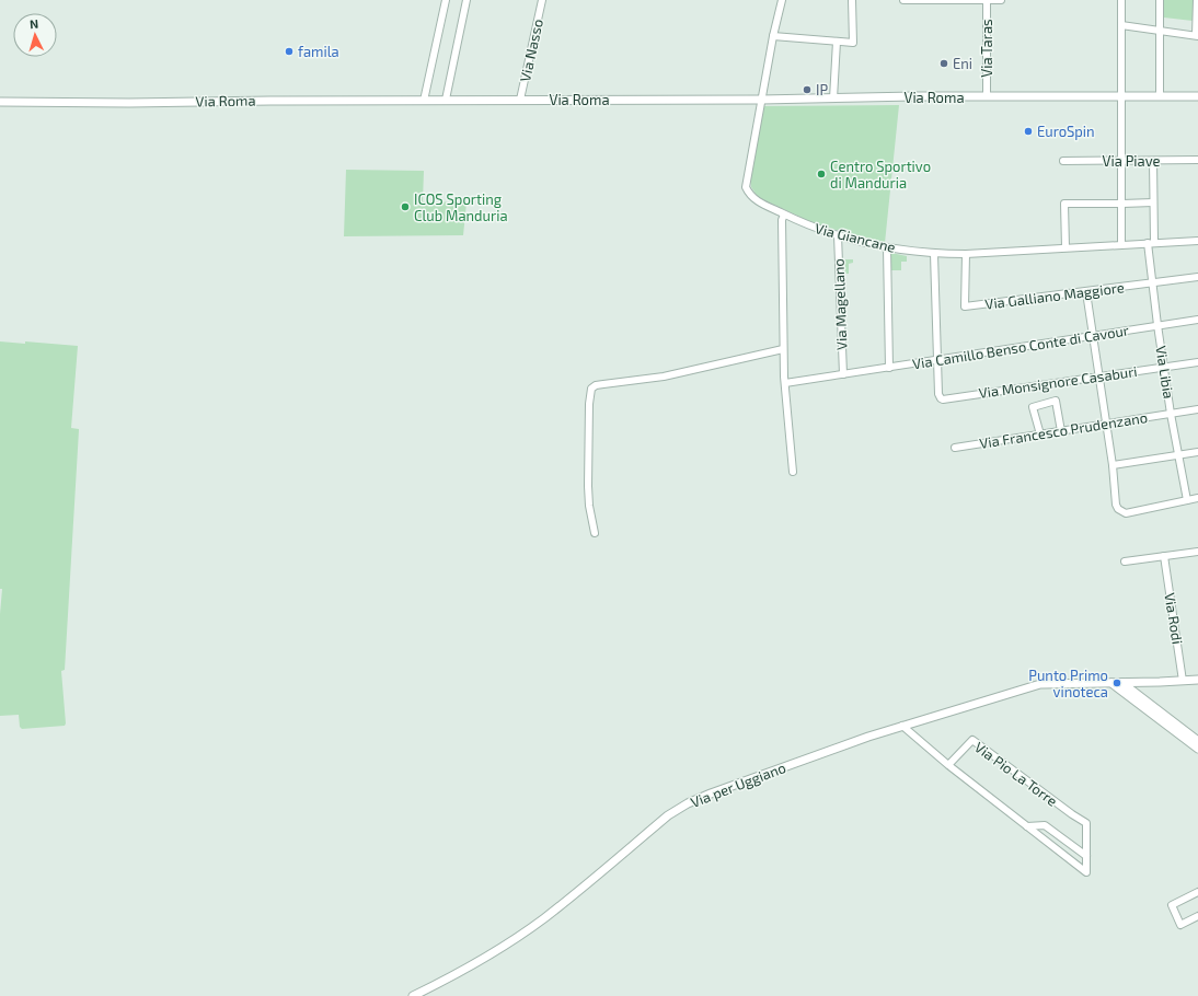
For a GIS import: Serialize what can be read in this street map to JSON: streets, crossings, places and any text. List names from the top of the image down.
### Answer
{
  "streets": {
    "street": [
      "Via Taras",
      "Via Nasso",
      "Via Roma",
      "Via Piave",
      "Via Giancane",
      "Via Galliano Maggiore",
      "Via Magellano",
      "Via Camillo Benso Conte di Cavour",
      "Via Libia",
      "Via Monsignore Casaburi",
      "Via Francesco Prudenzano",
      "Via Rodi",
      "Via Pio La Torre",
      "Via per Uggiano"
    ]
  },
  "crossings": [
    ["Via Taras", "Via Roma"],
    ["Via Nasso", "Via Roma"],
    ["Via Roma", "Via Giancane"],
    ["Via Piave", "Via Libia"],
    ["Via Giancane", "Via Galliano Maggiore"],
    ["Via Giancane", "Via Magellano"],
    ["Via Giancane", "Via Libia"],
    ["Via Galliano Maggiore", "Via Libia"],
    ["Via Magellano", "Via Camillo Benso Conte di Cavour"],
    ["Via Camillo Benso Conte di Cavour", "Via Libia"],
    ["Via Camillo Benso Conte di Cavour", "Via Monsignore Casaburi"],
    ["Via Libia", "Via Monsignore Casaburi"],
    ["Via Libia", "Via Francesco Prudenzano"]
  ],
  "places": [
    "famila",
    "Eni",
    "IP",
    "EuroSpin",
    "Centro Sportivo di Manduria",
    "ICOS Sporting Club Manduria",
    "Punto Primo vinoteca"
  ],
  "north": "top"
}
